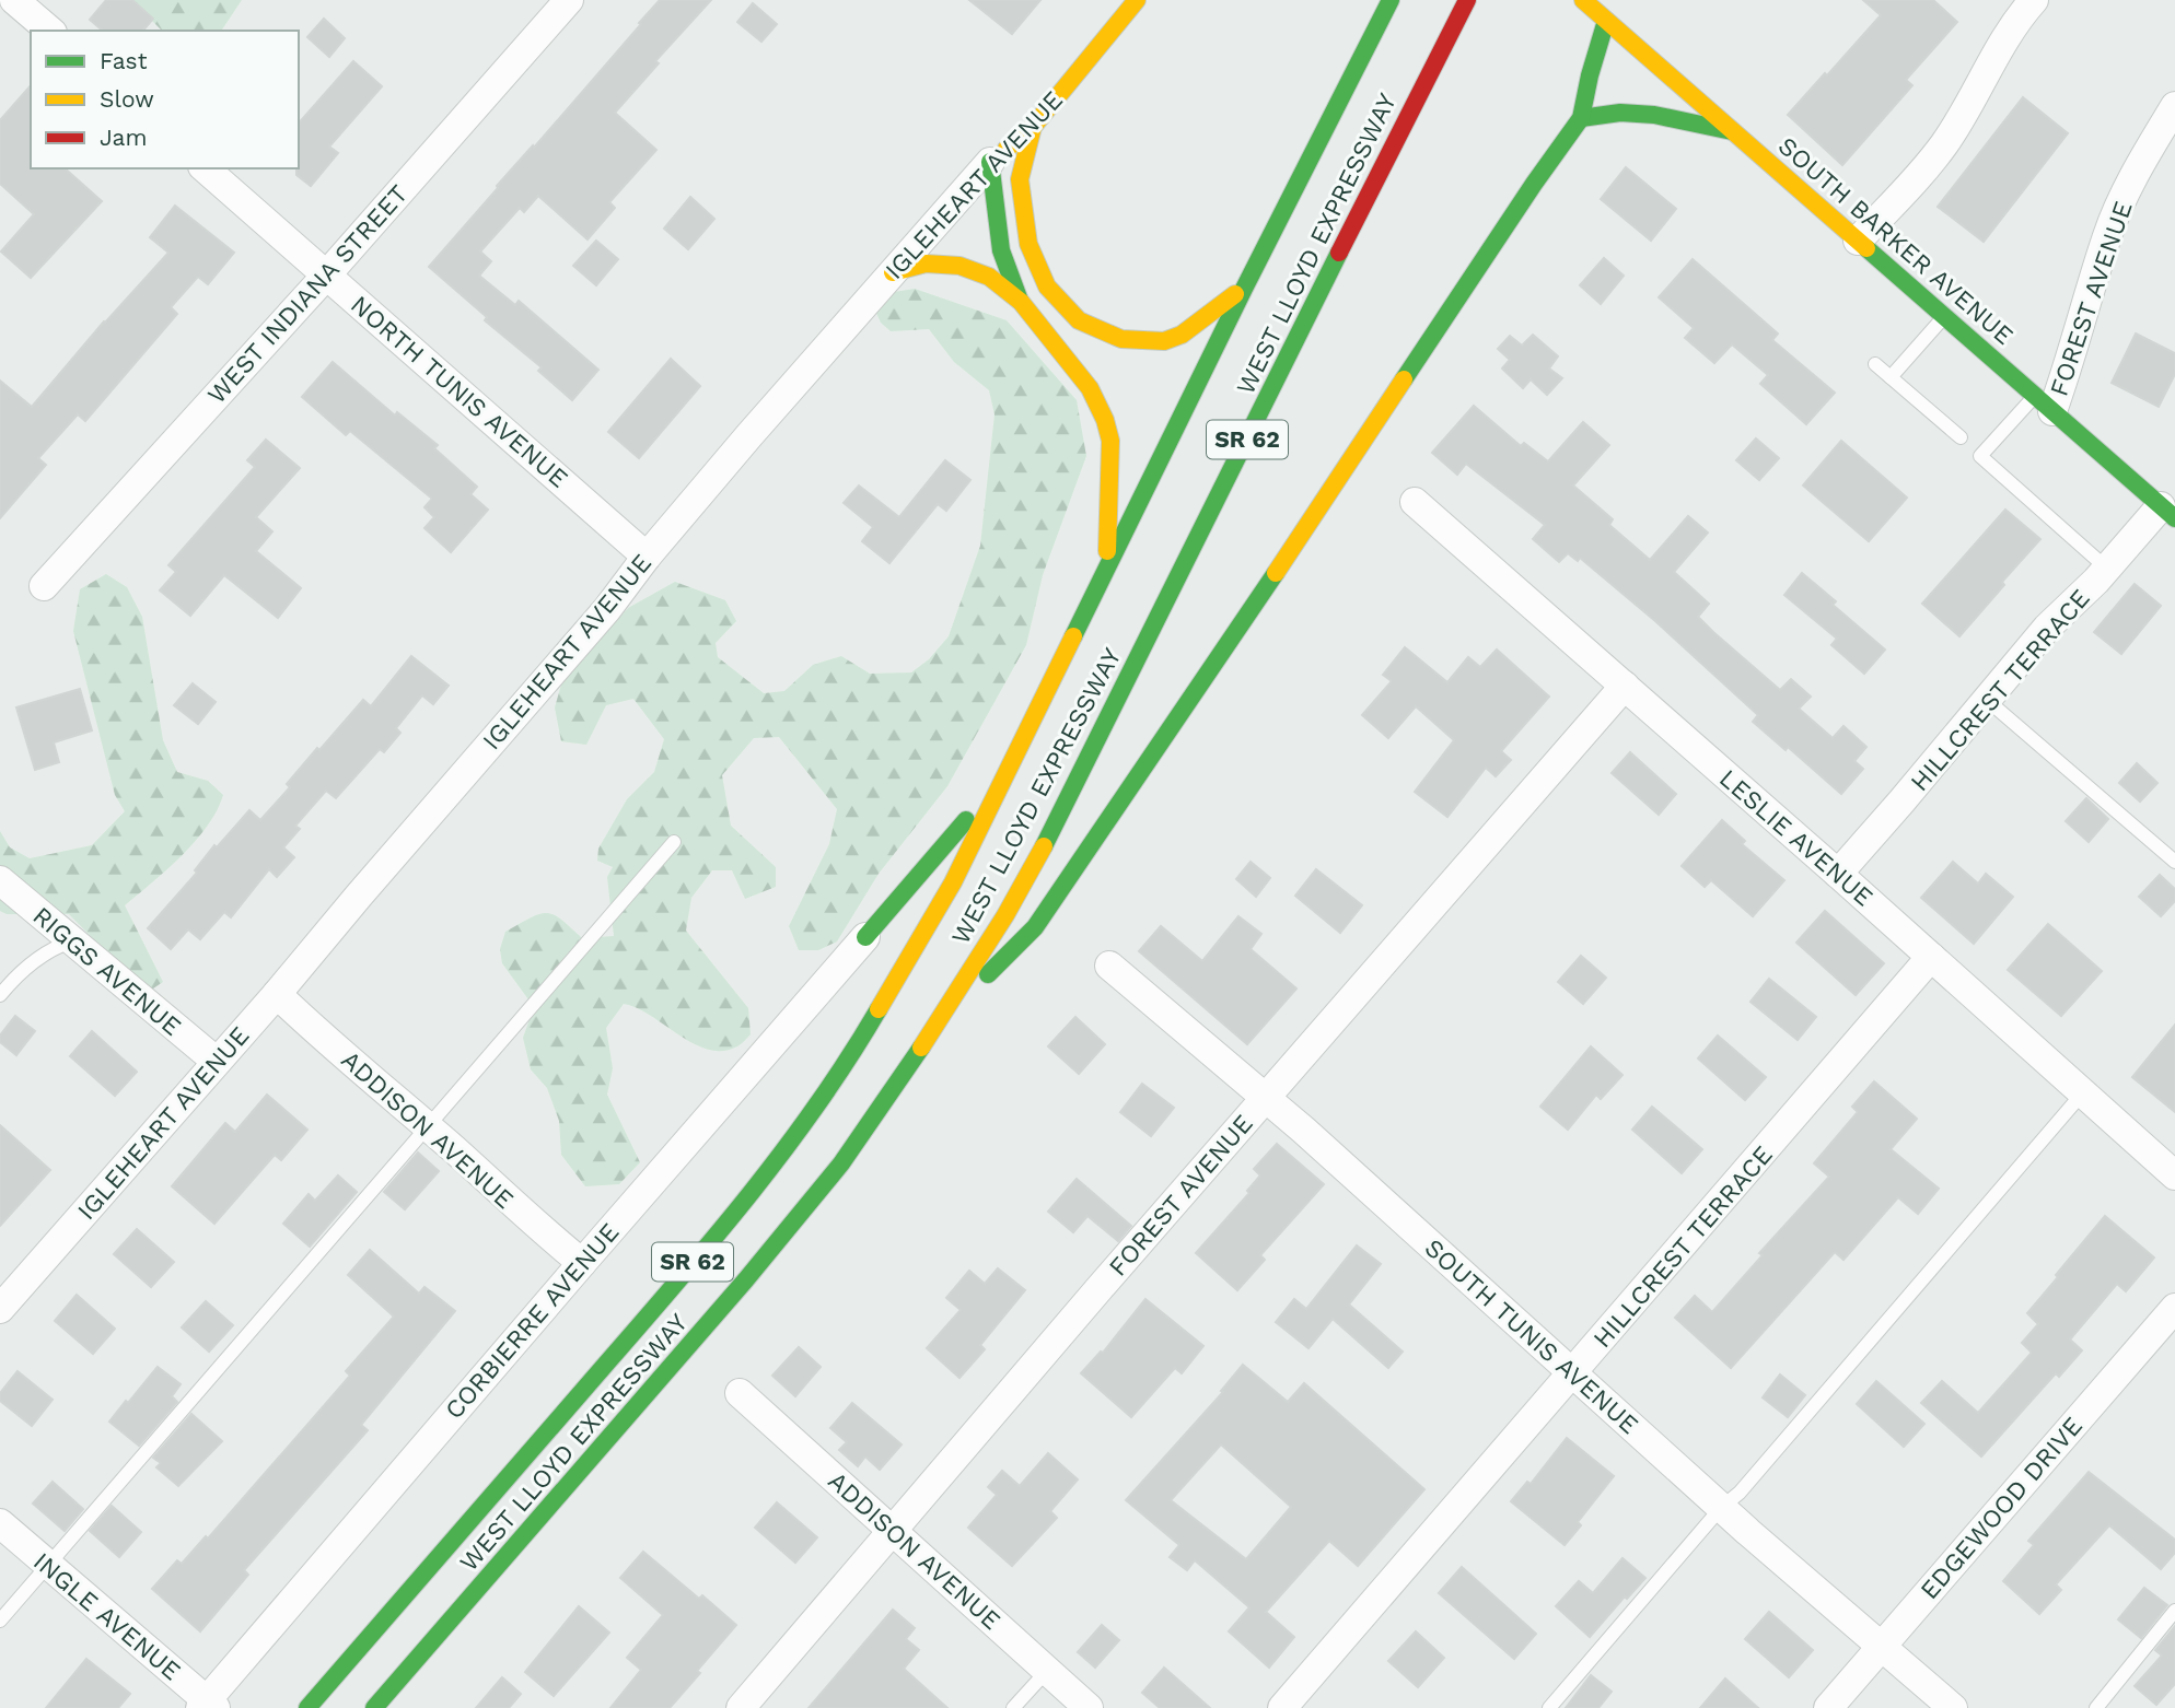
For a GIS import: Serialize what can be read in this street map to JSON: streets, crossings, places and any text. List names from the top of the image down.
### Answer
{
  "streets": {
    "main road": [
      "IGLEHEART AVENUE",
      "SOUTH BARKER AVENUE",
      "WEST LLOYD EXPRESSWAY",
      "SR 62"
    ],
    "street": [
      "WEST INDIANA STREET",
      "FOREST AVENUE",
      "NORTH TUNIS AVENUE",
      "HILLCREST TERRACE",
      "LESLIE AVENUE",
      "RIGGS AVENUE",
      "ADDISON AVENUE",
      "CORBIERRE AVENUE",
      "SOUTH TUNIS AVENUE",
      "EDGEWOOD DRIVE",
      "INGLE AVENUE"
    ]
  },
  "crossings": [
    ["IGLEHEART AVENUE", "NORTH TUNIS AVENUE"],
    ["IGLEHEART AVENUE", "RIGGS AVENUE"],
    ["IGLEHEART AVENUE", "ADDISON AVENUE"],
    ["SOUTH BARKER AVENUE", "FOREST AVENUE"],
    ["SOUTH BARKER AVENUE", "HILLCREST TERRACE"],
    ["WEST INDIANA STREET", "NORTH TUNIS AVENUE"],
    ["FOREST AVENUE", "LESLIE AVENUE"],
    ["FOREST AVENUE", "ADDISON AVENUE"],
    ["FOREST AVENUE", "SOUTH TUNIS AVENUE"],
    ["HILLCREST TERRACE", "LESLIE AVENUE"],
    ["HILLCREST TERRACE", "SOUTH TUNIS AVENUE"],
    ["ADDISON AVENUE", "CORBIERRE AVENUE"],
    ["CORBIERRE AVENUE", "INGLE AVENUE"],
    ["SOUTH TUNIS AVENUE", "EDGEWOOD DRIVE"]
  ],
  "legend": ["Fast", "Slow", "Jam"]
}
